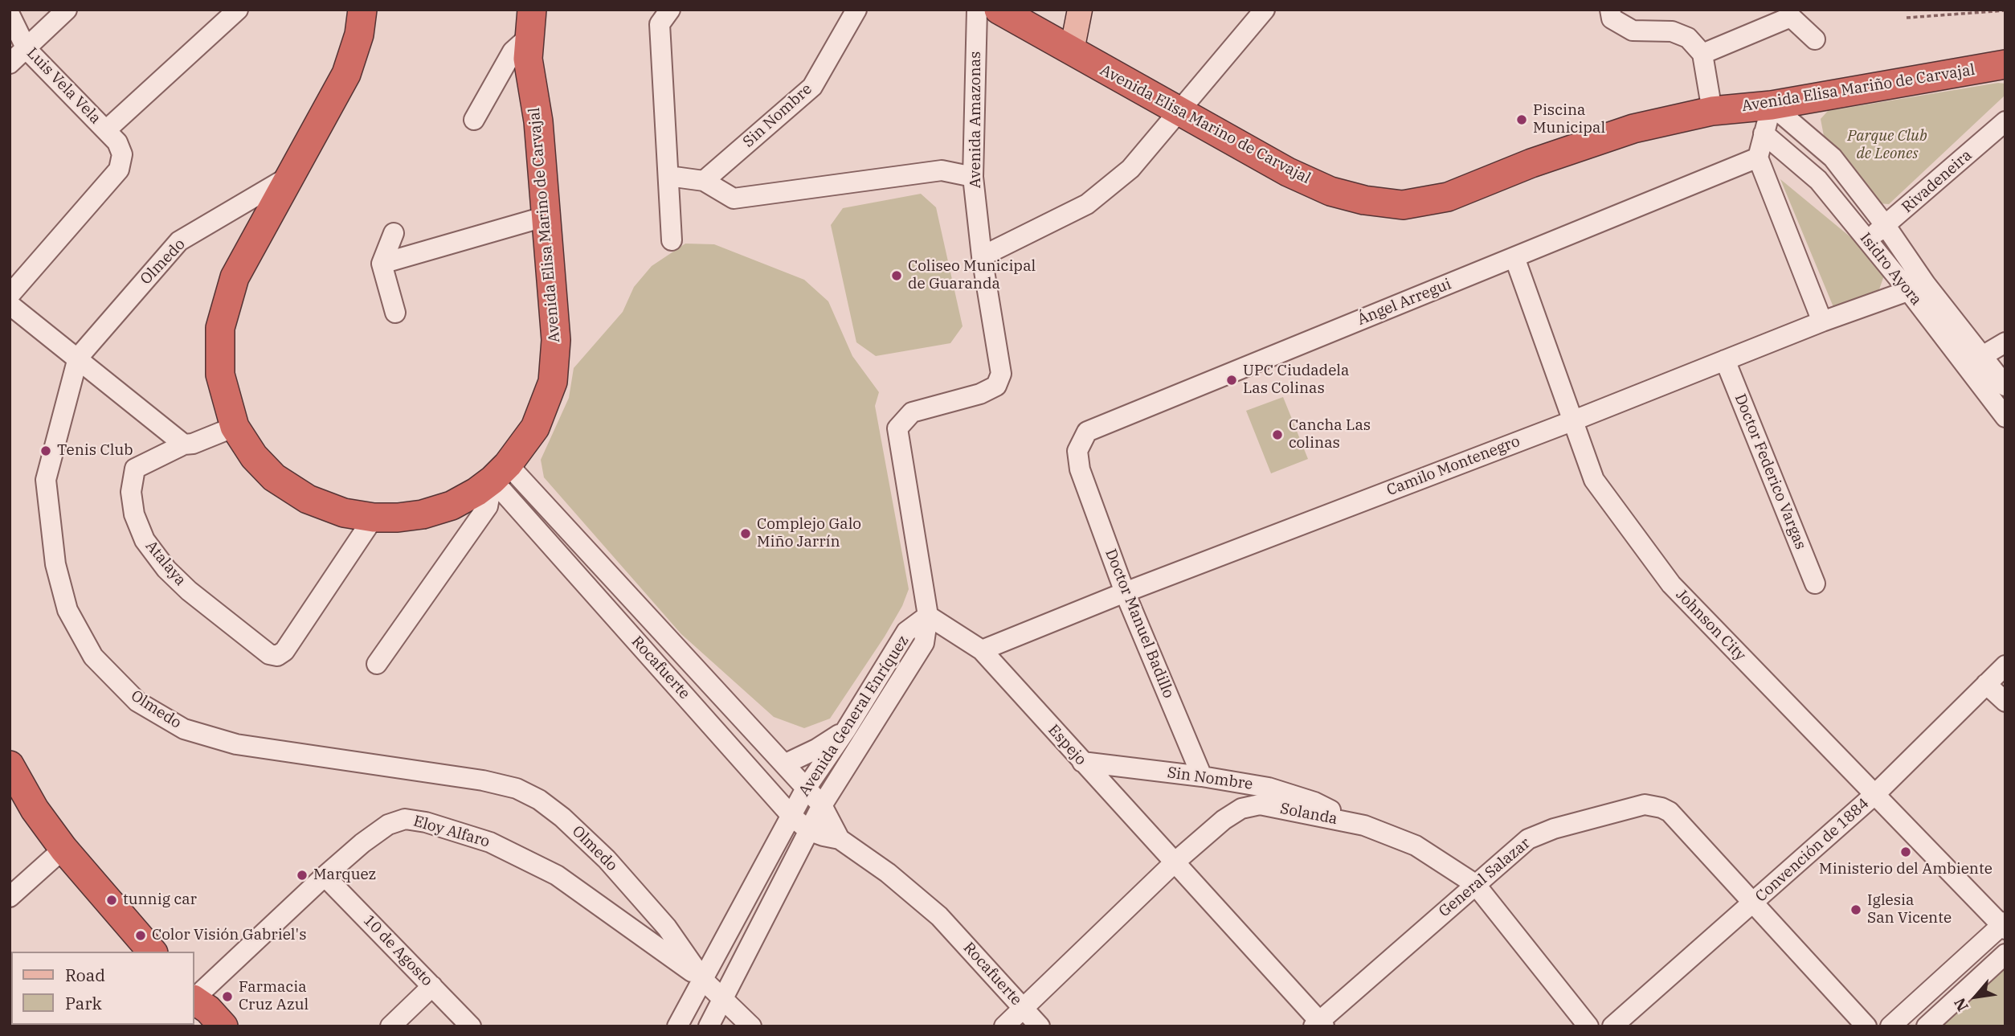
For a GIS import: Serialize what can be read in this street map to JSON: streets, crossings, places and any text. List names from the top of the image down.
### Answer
{
  "streets": {
    "highway": ["Avenida Elisa Mariño de Carvajal", "Avenida Elisa Marino de Carvajal"],
    "street": [
      "Luis Vela Vela",
      "Sin Nombre",
      "Avenida Amazonas",
      "Rivadeneira",
      "Olmedo",
      "Isidro Ayora",
      "Ángel Arregui",
      "Camilo Montenegro",
      "Doctor Federico Vargas",
      "Atalaya",
      "Doctor Manuel Badillo",
      "Johnson City",
      "Rocafuerte",
      "Avenida General Enríquez",
      "Espejo",
      "Solanda",
      "Eloy Alfaro",
      "Convención de 1884",
      "General Salazar",
      "10 de Agosto"
    ]
  },
  "crossings": [
    ["Avenida Elisa Mariño de Carvajal", "Avenida Elisa Marino de Carvajal"],
    ["Avenida Elisa Mariño de Carvajal", "Isidro Ayora"],
    ["Sin Nombre", "Doctor Manuel Badillo"],
    ["Sin Nombre", "Espejo"],
    ["Sin Nombre", "Solanda"],
    ["Avenida Amazonas", "Avenida General Enríquez"],
    ["Avenida Amazonas", "Espejo"],
    ["Avenida Elisa Marino de Carvajal", "Olmedo"],
    ["Avenida Elisa Marino de Carvajal", "Atalaya"],
    ["Avenida Elisa Marino de Carvajal", "Rocafuerte"],
    ["Rivadeneira", "Isidro Ayora"],
    ["Olmedo", "Avenida General Enríquez"],
    ["Olmedo", "Eloy Alfaro"],
    ["Isidro Ayora", "Camilo Montenegro"],
    ["Ángel Arregui", "Doctor Manuel Badillo"],
    ["Ángel Arregui", "Johnson City"],
    ["Camilo Montenegro", "Doctor Federico Vargas"],
    ["Camilo Montenegro", "Doctor Manuel Badillo"],
    ["Camilo Montenegro", "Johnson City"],
    ["Camilo Montenegro", "Espejo"],
    ["Johnson City", "Convención de 1884"],
    ["Rocafuerte", "Avenida General Enríquez"],
    ["Rocafuerte", "Solanda"],
    ["Avenida General Enríquez", "Espejo"],
    ["Avenida General Enríquez", "Eloy Alfaro"],
    ["Espejo", "Solanda"],
    ["Espejo", "General Salazar"],
    ["Solanda", "General Salazar"],
    ["Eloy Alfaro", "10 de Agosto"],
    ["Convención de 1884", "General Salazar"]
  ],
  "parks": ["Parque Club de Leones"],
  "places": [
    "Piscina Municipal",
    "Coliseo Municipal de Guaranda",
    "UPC Ciudadela Las Colinas",
    "Cancha Las colinas",
    "Tenis Club",
    "Complejo Galo Miño Jarrín",
    "Ministerio del Ambiente",
    "Marquez",
    "tunnig car",
    "Iglesia San Vicente",
    "Color Visión Gabriel's",
    "Farmacia Cruz Azul"
  ],
  "legend": ["Road", "Park"],
  "north": "bottom left"
}
